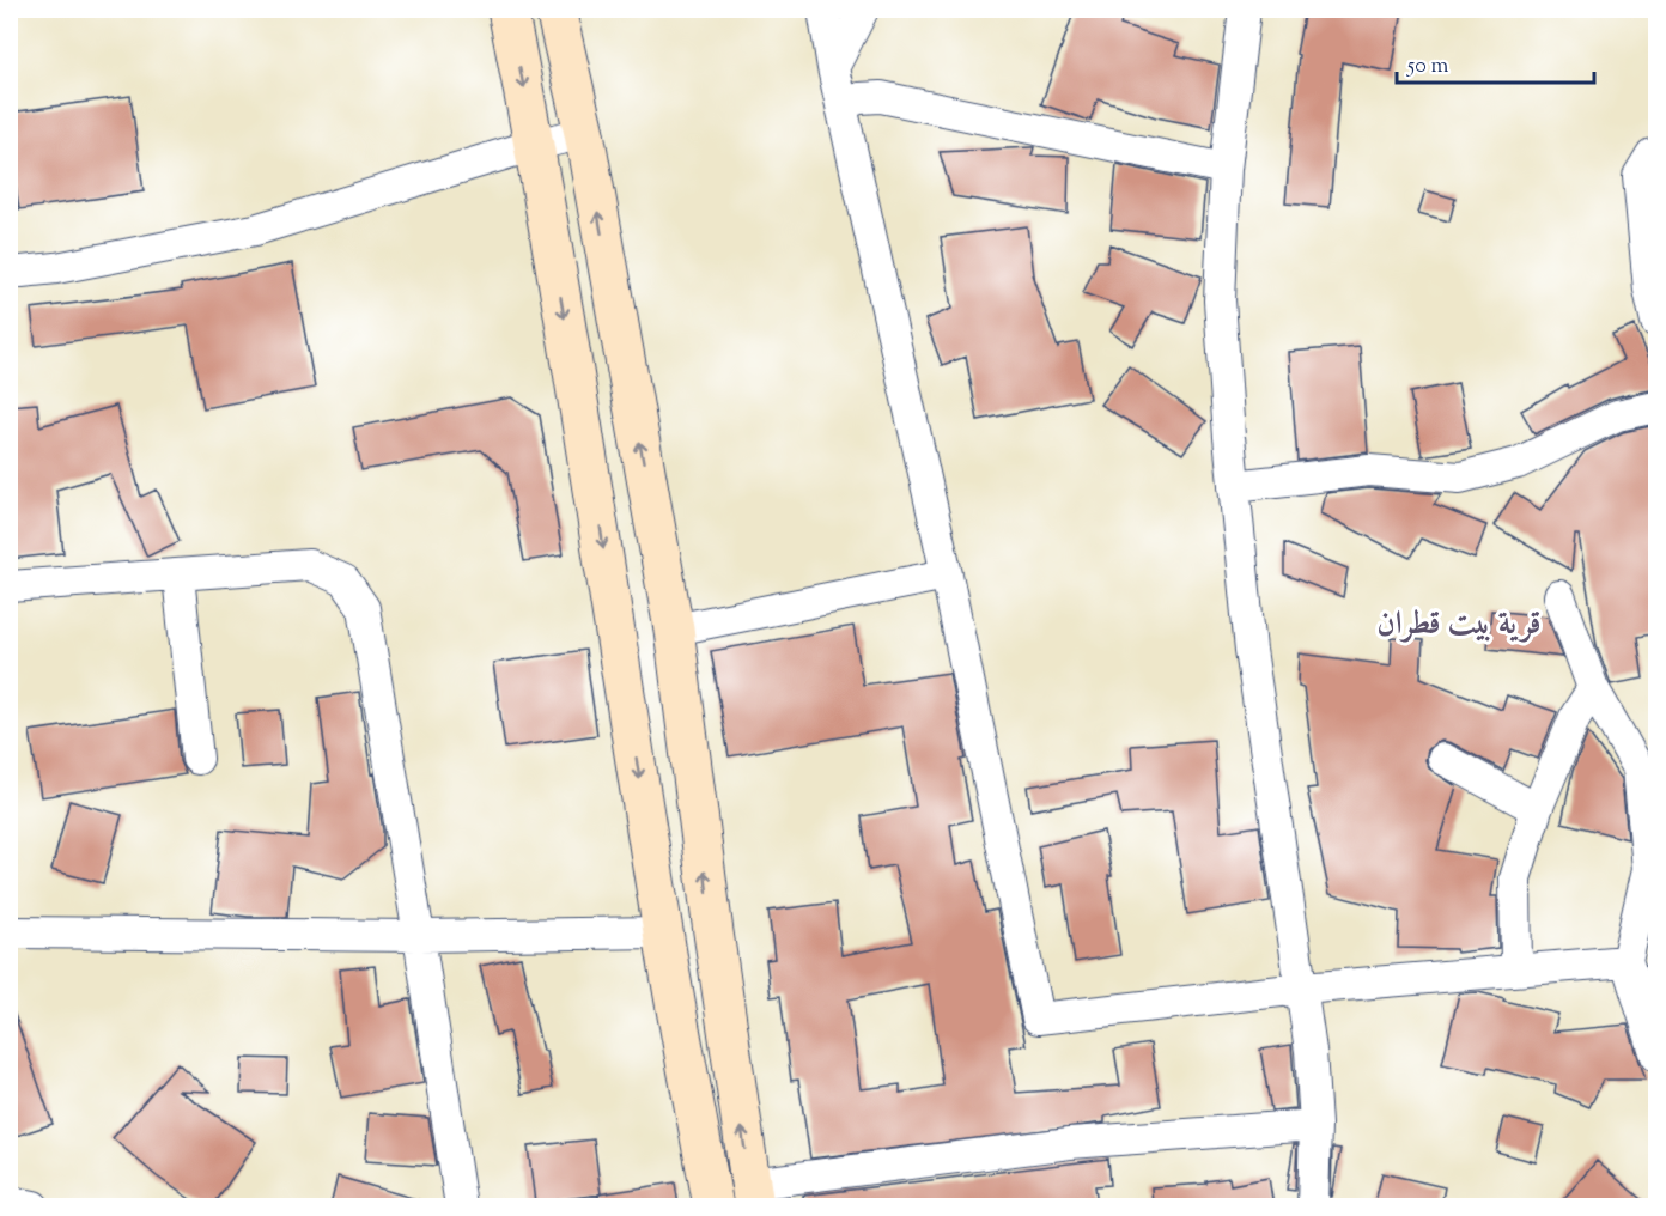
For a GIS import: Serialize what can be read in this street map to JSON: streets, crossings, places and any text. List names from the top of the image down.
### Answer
{
  "districts": ["قرية بيت قطران"],
  "scale_bar": "50 m"
}
